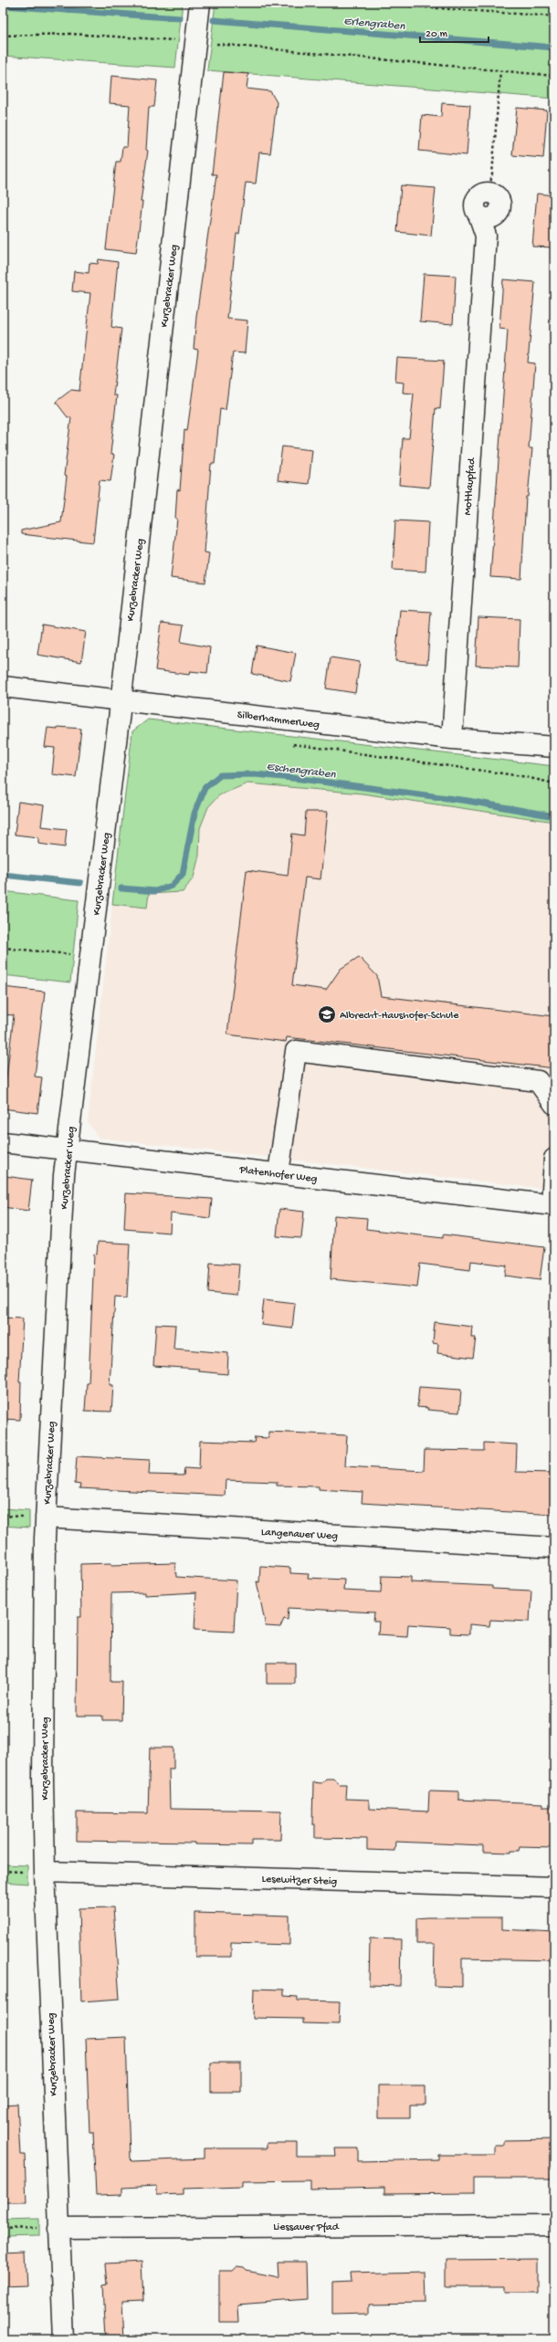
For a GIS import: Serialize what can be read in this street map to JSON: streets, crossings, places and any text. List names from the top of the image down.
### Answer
{
  "streets": {
    "street": [
      "Kurzebracker Weg",
      "Mottlaupfad",
      "Silberhammerweg",
      "Platenhofer Weg",
      "Langenauer Weg",
      "Lesewitzer Steig",
      "Liessauer Pfad"
    ]
  },
  "crossings": [
    ["Kurzebracker Weg", "Silberhammerweg"],
    ["Kurzebracker Weg", "Platenhofer Weg"],
    ["Kurzebracker Weg", "Langenauer Weg"],
    ["Kurzebracker Weg", "Lesewitzer Steig"],
    ["Kurzebracker Weg", "Liessauer Pfad"],
    ["Mottlaupfad", "Silberhammerweg"]
  ],
  "water": ["Erlengraben", "Eschengraben"],
  "places": {
    "school or university": ["Albrecht-Haushofer-Schule"]
  },
  "scale_bar": "20 m"
}
